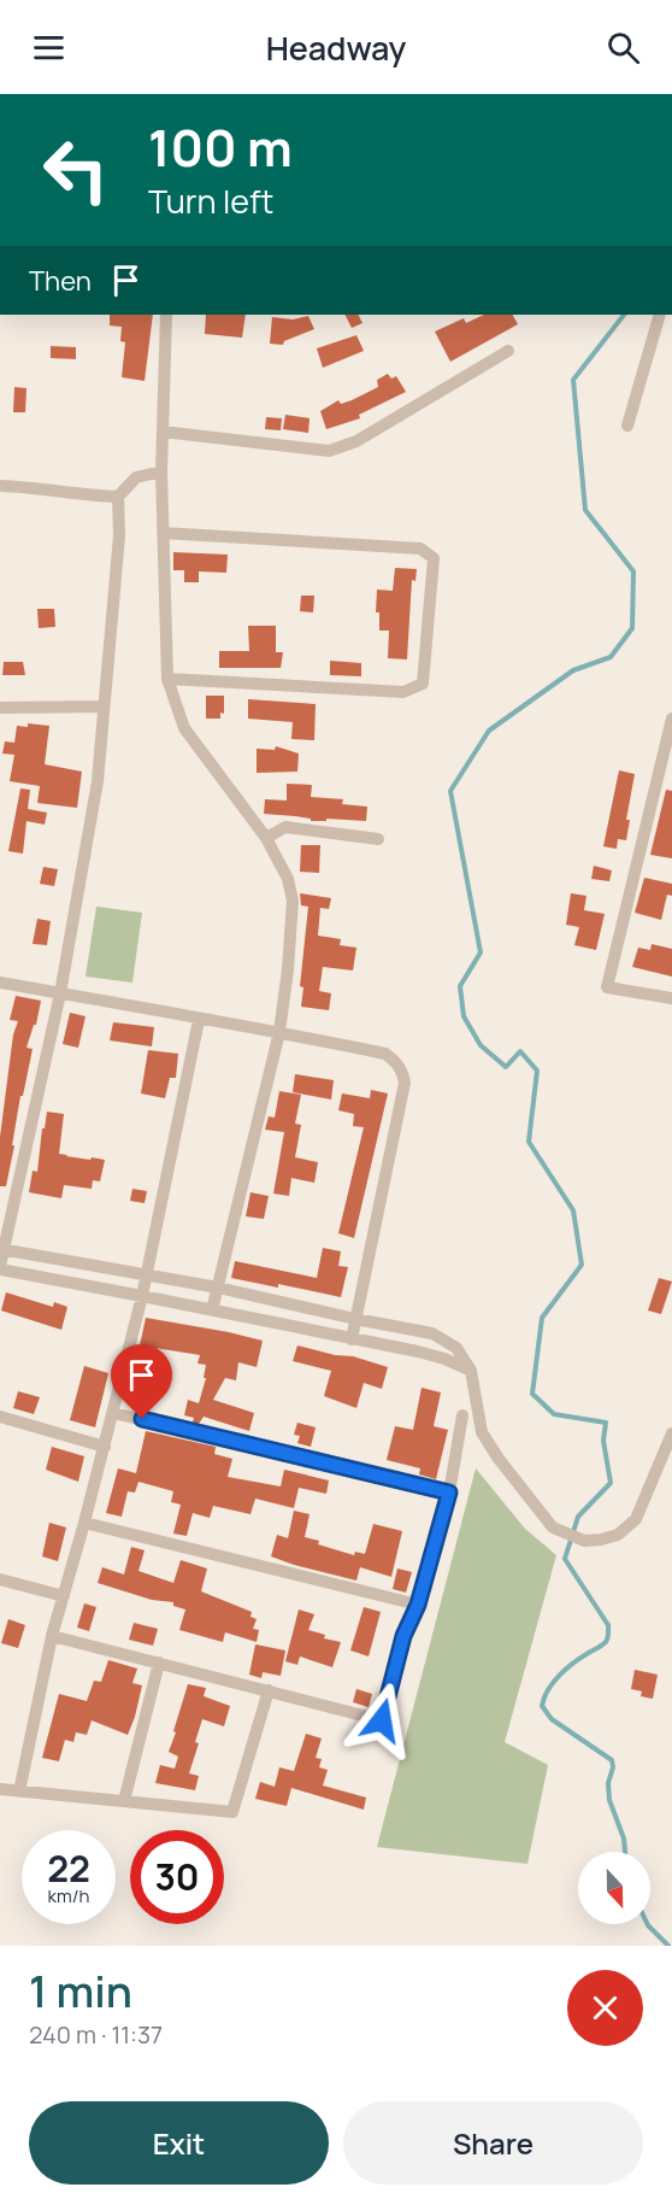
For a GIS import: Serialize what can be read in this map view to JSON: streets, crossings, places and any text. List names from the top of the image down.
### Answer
{
  "north": "bottom",
  "page": {
    "header": "Headway",
    "turn": ["100 m", "Turn left"],
    "then": "Then",
    "speed": "22 km/h",
    "limit": "30",
    "heading": ["1 min", "240 m · 11:37"],
    "buttons": ["Exit", "Share"]
  }
}
